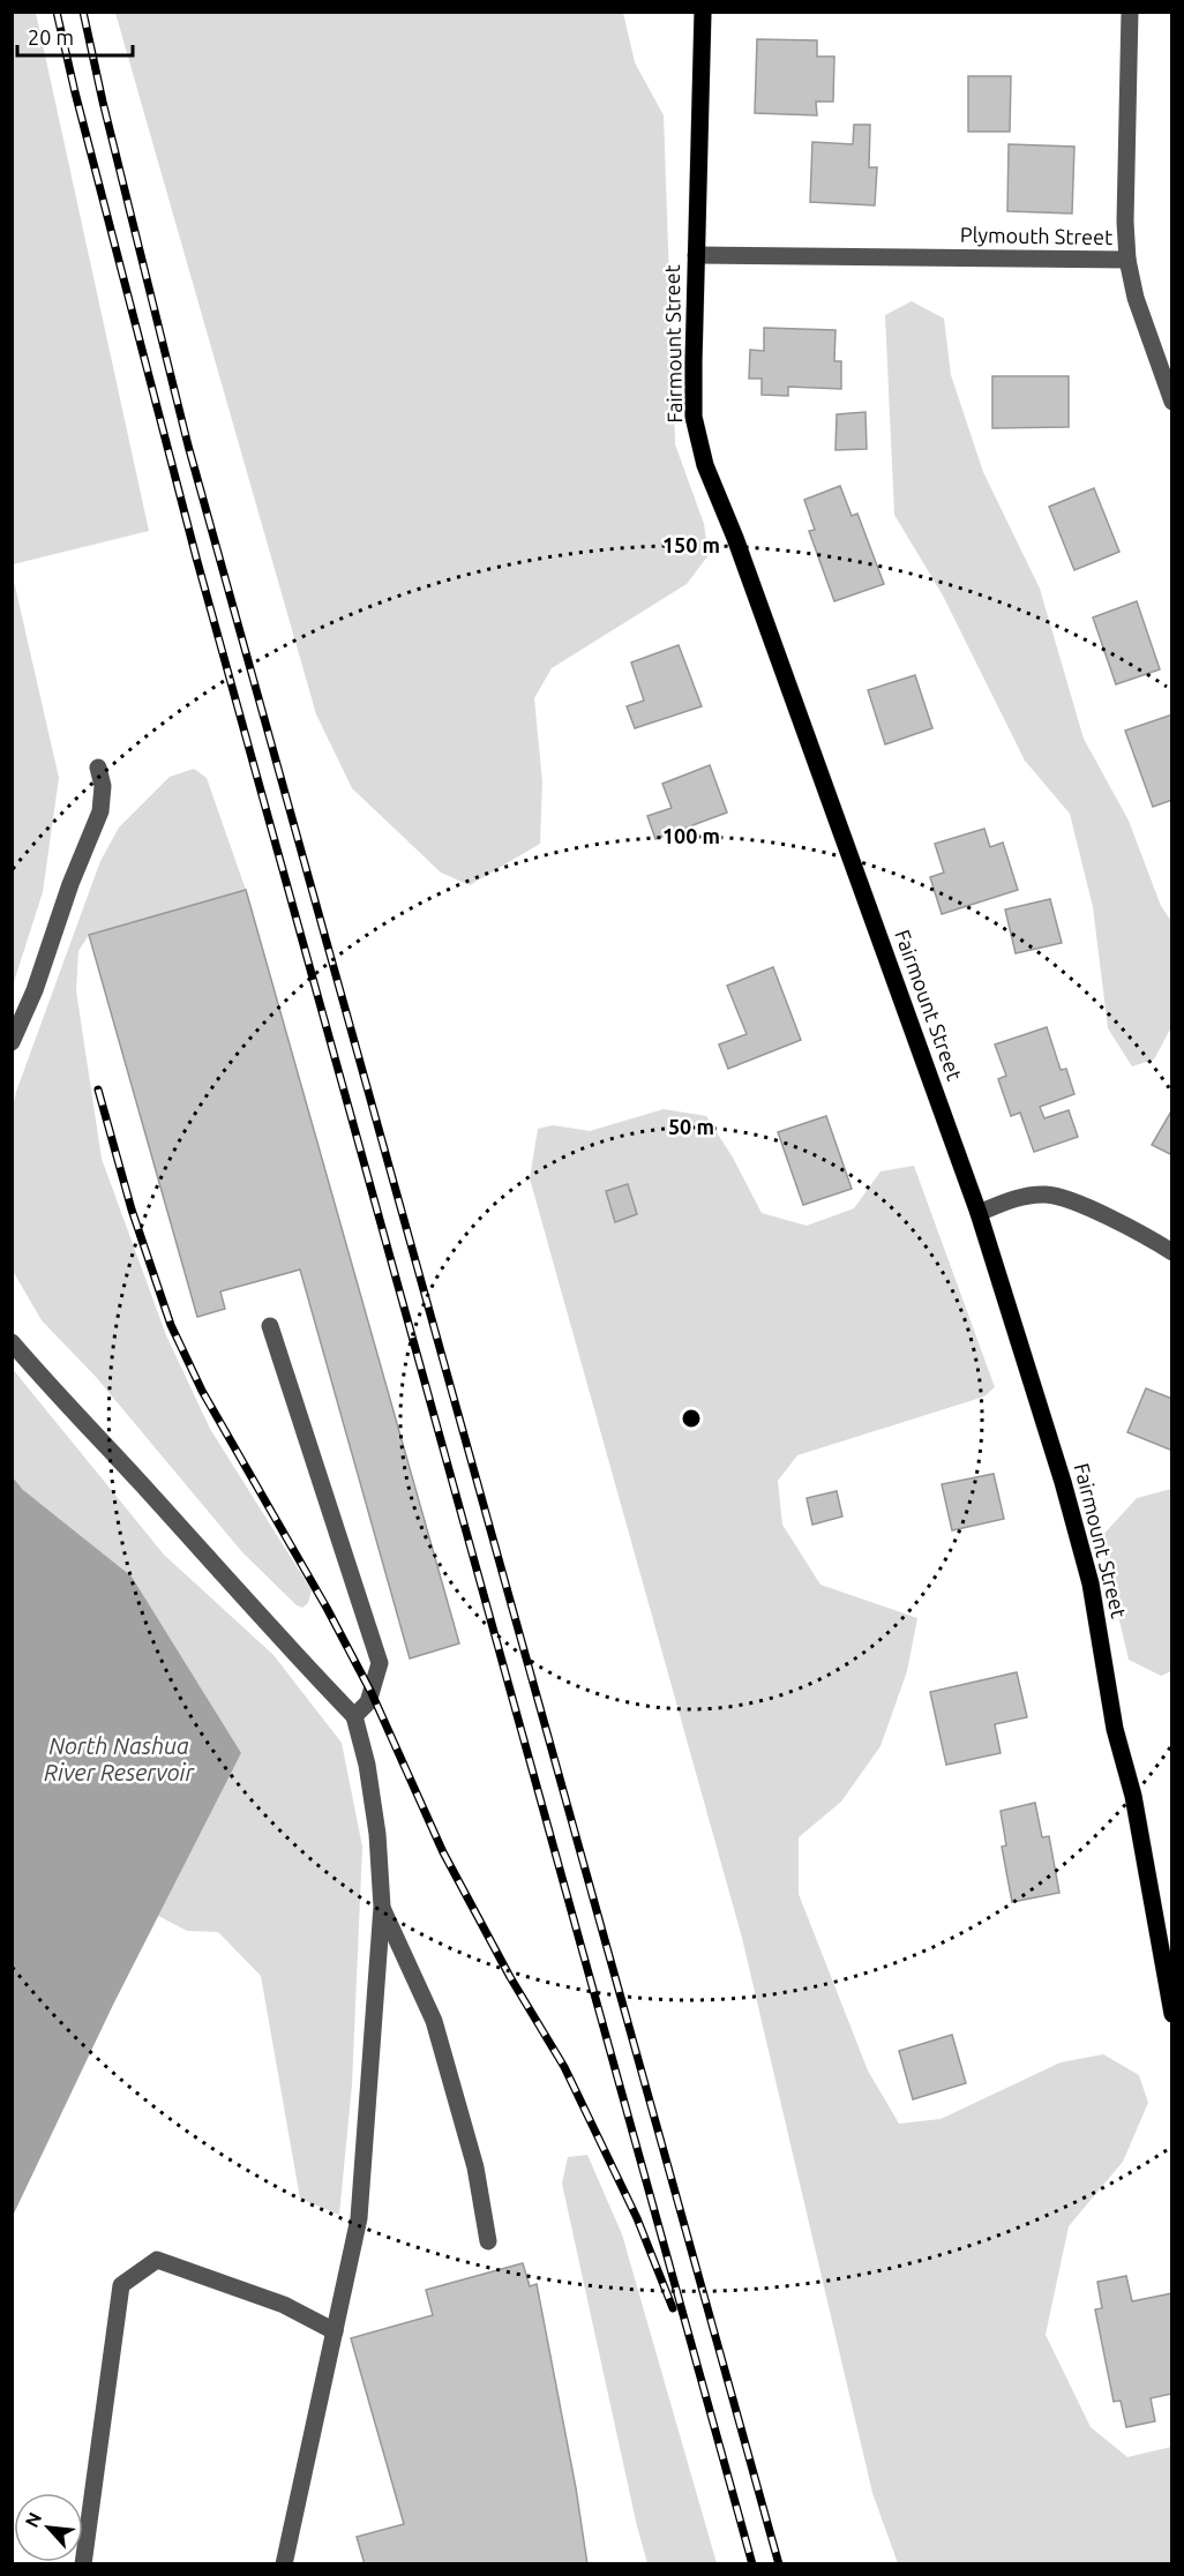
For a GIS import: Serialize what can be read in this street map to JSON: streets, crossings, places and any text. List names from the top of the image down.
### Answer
{
  "streets": {
    "main road": ["Fairmount Street"],
    "street": ["Plymouth Street"]
  },
  "crossings": [
    ["Plymouth Street", "Fairmount Street"]
  ],
  "water": ["North Nashua River Reservoir"],
  "scale_bar": "20 m",
  "north": "top left",
  "rings": ["150 m", "100 m", "50 m"]
}
